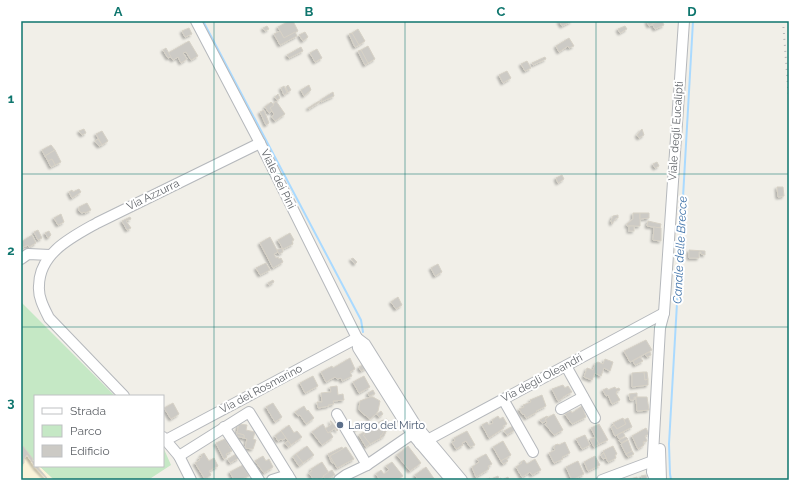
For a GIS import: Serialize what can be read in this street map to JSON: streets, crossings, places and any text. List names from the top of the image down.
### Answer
{
  "streets": {
    "street": [
      "Viale degli Eucalipti",
      "Viale dei Pini",
      "Via Azzurra",
      "Via degli Oleandri",
      "Via del Rosmarino"
    ]
  },
  "crossings": [
    ["Viale degli Eucalipti", "Via degli Oleandri"],
    ["Viale dei Pini", "Via Azzurra"],
    ["Viale dei Pini", "Via degli Oleandri"],
    ["Viale dei Pini", "Via del Rosmarino"]
  ],
  "water": ["Canale delle Brecce"],
  "places": ["Largo del Mirto"],
  "legend": ["Strada", "Parco", "Edificio"],
  "grid": {
    "columns": [
      "A",
      "B",
      "C",
      "D"
    ],
    "rows": ["1", "2", "3"]
  }
}
